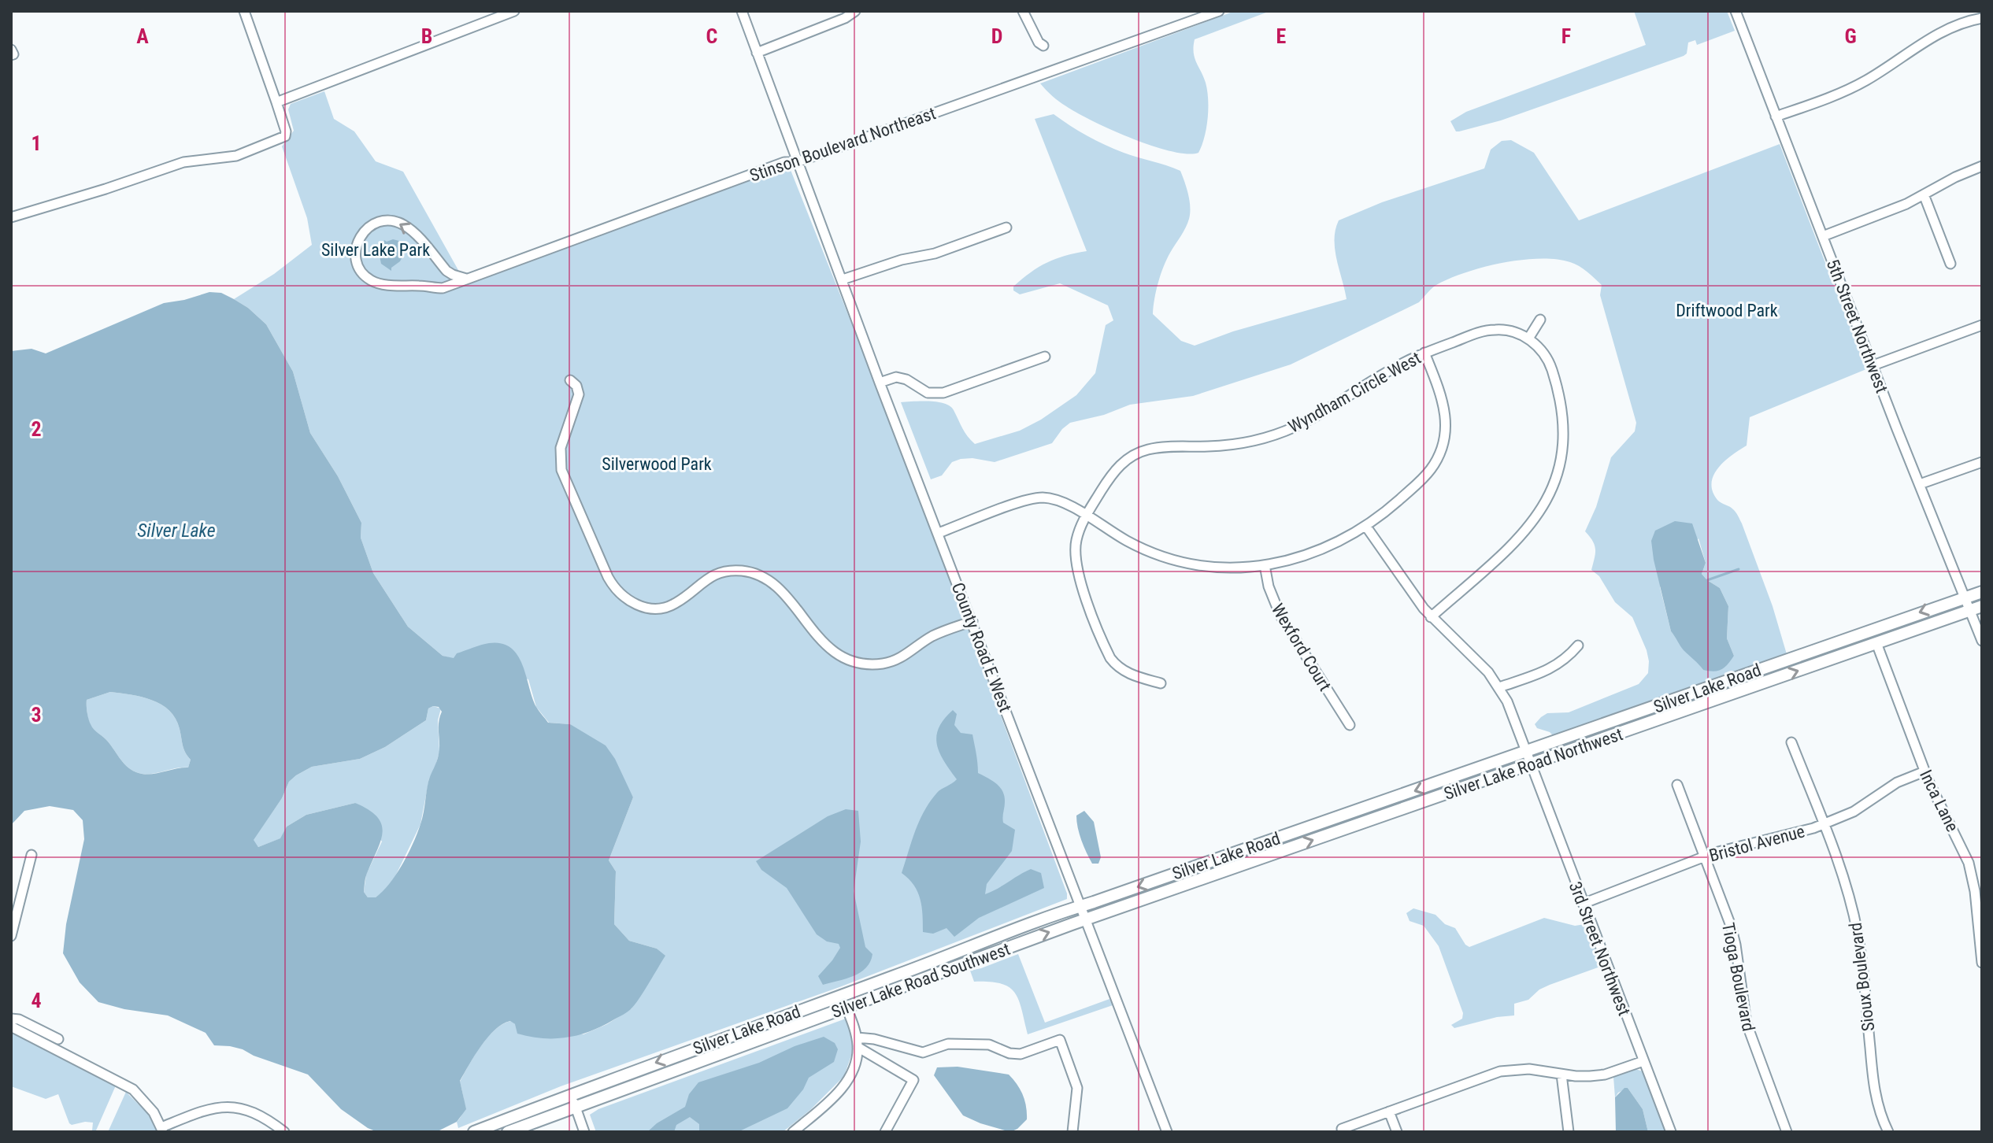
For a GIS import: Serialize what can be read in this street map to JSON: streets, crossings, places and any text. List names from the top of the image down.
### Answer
{
  "streets": {
    "main road": ["Silver Lake Road", "Silver Lake Road Northwest", "Silver Lake Road Southwest"],
    "street": [
      "Stinson Boulevard Northeast",
      "5th Street Northwest",
      "Wyndham Circle West",
      "County Road E West",
      "Wexford Court",
      "Inca Lane",
      "Bristol Avenue",
      "3rd Street Northwest",
      "Tioga Boulevard",
      "Sioux Boulevard"
    ]
  },
  "crossings": [
    ["Stinson Boulevard Northeast", "County Road E West"],
    ["5th Street Northwest", "Silver Lake Road"],
    ["5th Street Northwest", "Silver Lake Road Northwest"],
    ["County Road E West", "Silver Lake Road"],
    ["County Road E West", "Silver Lake Road Northwest"],
    ["County Road E West", "Silver Lake Road Southwest"],
    ["Silver Lake Road", "3rd Street Northwest"],
    ["Silver Lake Road Northwest", "Inca Lane"],
    ["Silver Lake Road Northwest", "3rd Street Northwest"],
    ["Silver Lake Road Northwest", "Silver Lake Road Southwest"],
    ["Inca Lane", "Bristol Avenue"],
    ["Bristol Avenue", "3rd Street Northwest"],
    ["Bristol Avenue", "Tioga Boulevard"],
    ["Bristol Avenue", "Sioux Boulevard"]
  ],
  "one_way": ["Silver Lake Road", "Silver Lake Road Northwest", "Silver Lake Road Southwest"],
  "water": ["Silver Lake"],
  "parks": ["Silver Lake Park", "Driftwood Park", "Silverwood Park"],
  "grid": {
    "columns": [
      "A",
      "B",
      "C",
      "D",
      "E",
      "F",
      "G"
    ],
    "rows": [
      "1",
      "2",
      "3",
      "4"
    ]
  }
}
